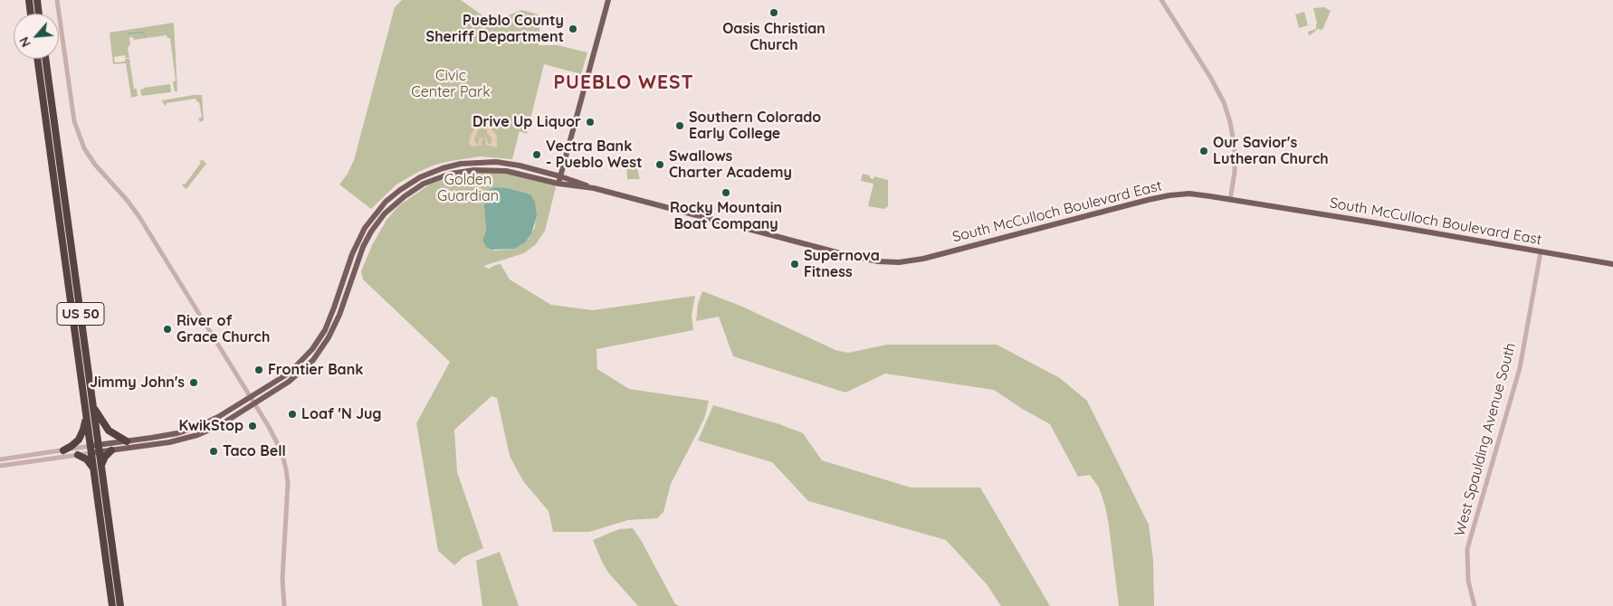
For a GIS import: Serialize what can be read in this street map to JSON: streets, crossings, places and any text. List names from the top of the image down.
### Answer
{
  "streets": {
    "highway": ["US 50"],
    "main road": ["South McCulloch Boulevard East"],
    "street": ["West Spaulding Avenue South"]
  },
  "crossings": [
    ["South McCulloch Boulevard East", "US 50"],
    ["South McCulloch Boulevard East", "West Spaulding Avenue South"]
  ],
  "districts": ["PUEBLO WEST"],
  "parks": ["Civic Center Park", "Golden Guardian"],
  "places": [
    "Oasis Christian Church",
    "Pueblo County Sheriff Department",
    "Drive Up Liquor",
    "Southern Colorado Early College",
    "Our Savior's Lutheran Church",
    "Vectra Bank - Pueblo West",
    "Swallows Charter Academy",
    "Rocky Mountain Boat Company",
    "Supernova Fitness",
    "River of Grace Church",
    "Frontier Bank",
    "Jimmy John's",
    "Loaf 'N Jug",
    "KwikStop",
    "Taco Bell"
  ],
  "north": "bottom left"
}
